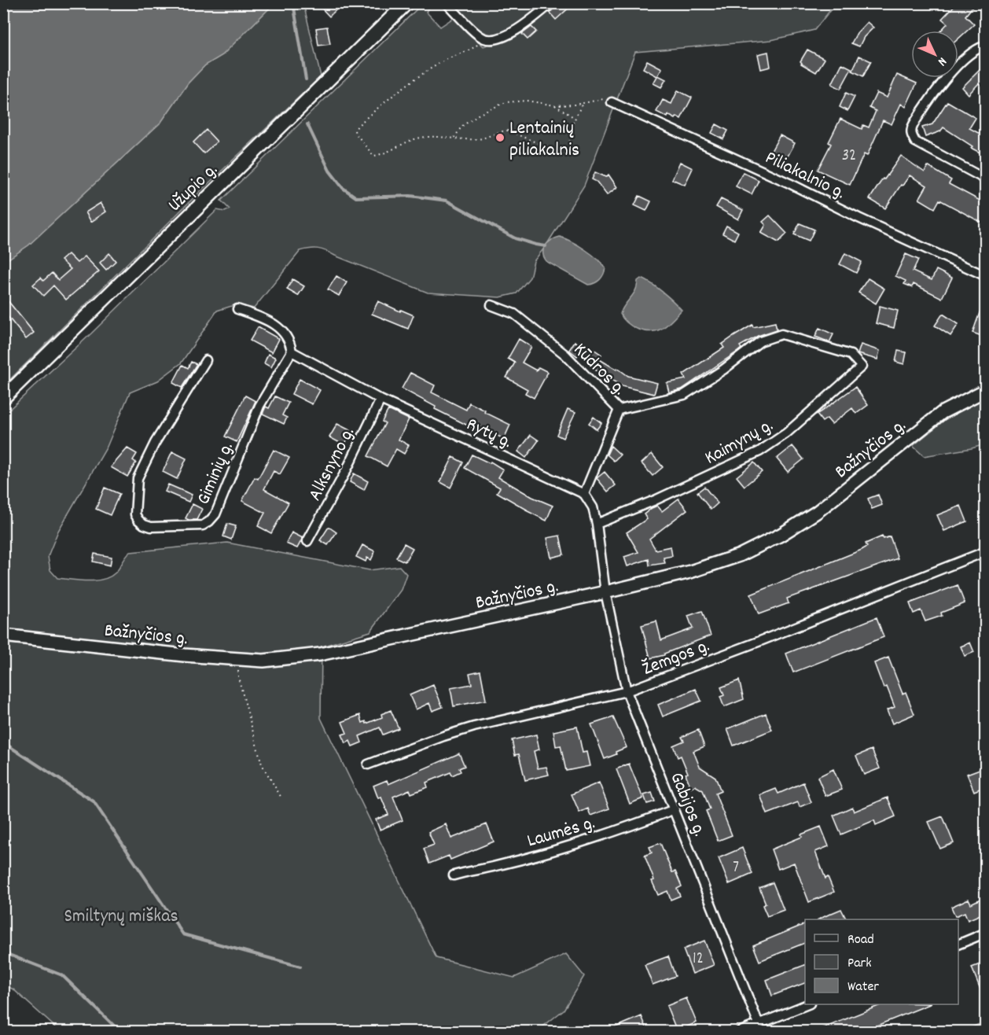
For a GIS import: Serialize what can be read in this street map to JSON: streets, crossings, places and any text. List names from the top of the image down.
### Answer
{
  "streets": {
    "main road": ["Užupio g.", "Bažnyčios g."],
    "street": [
      "Piliakalnio g.",
      "Kūdros g.",
      "Rytų g.",
      "Kaimynų g.",
      "Alksnyno g.",
      "Giminių g.",
      "Žemgos g.",
      "Gabijos g.",
      "Laumės g."
    ]
  },
  "crossings": [
    ["Kūdros g.", "Kaimynų g."],
    ["Rytų g.", "Alksnyno g."],
    ["Rytų g.", "Giminių g."],
    ["Bažnyčios g.", "Gabijos g."],
    ["Žemgos g.", "Gabijos g."],
    ["Gabijos g.", "Laumės g."]
  ],
  "parks": ["Smiltynų miškas"],
  "places": ["Lentainių piliakalnis"],
  "house_numbers": ["32", "7", "12"],
  "legend": ["Road", "Park", "Water"],
  "north": "bottom right"
}
